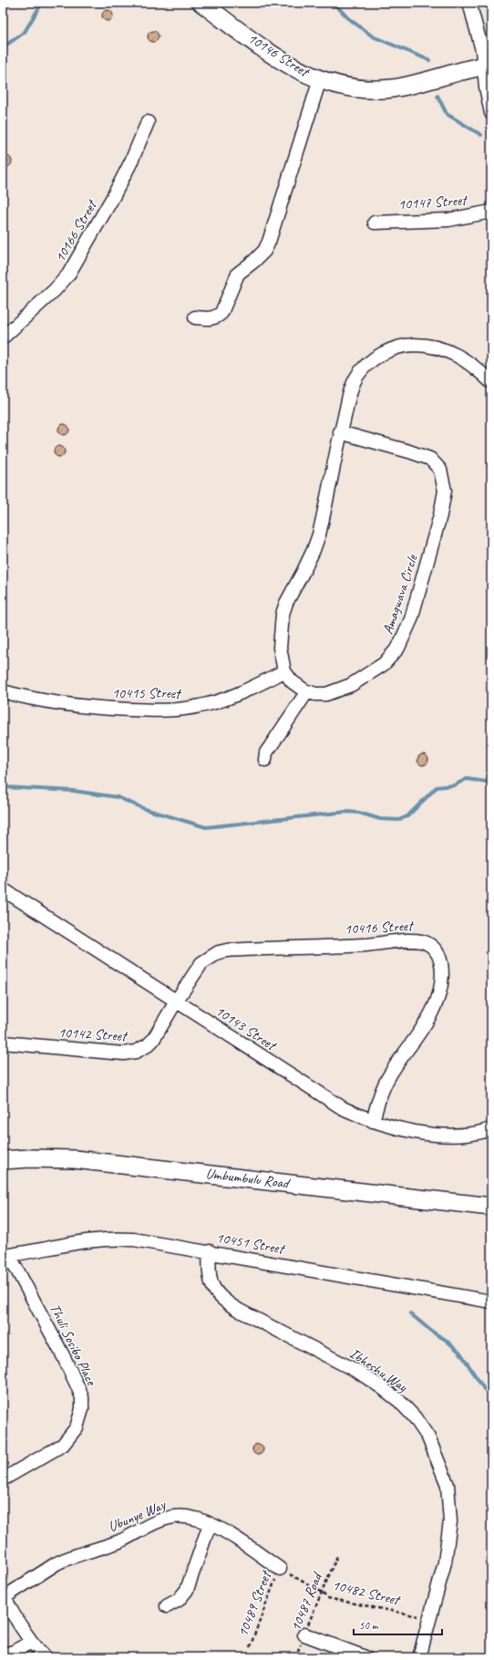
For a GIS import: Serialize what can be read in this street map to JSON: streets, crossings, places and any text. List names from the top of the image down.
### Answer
{
  "streets": {
    "main road": ["10146 Street", "Umbumbulu Road"],
    "street": [
      "10147 Street",
      "10166 Street",
      "Amagwava Circle",
      "10415 Street",
      "10416 Street",
      "10143 Street",
      "10142 Street",
      "10451 Street",
      "Thuli Sosibo Place",
      "Ibheshu Way",
      "Ubunye Way"
    ],
    "path": ["10482 Street", "10487 Road", "10489 Street"]
  },
  "crossings": [
    ["Amagwava Circle", "10415 Street"],
    ["10416 Street", "10143 Street"],
    ["10416 Street", "10142 Street"],
    ["10143 Street", "10142 Street"],
    ["10451 Street", "Thuli Sosibo Place"],
    ["10451 Street", "Ibheshu Way"],
    ["Ibheshu Way", "10482 Street"],
    ["Ubunye Way", "10482 Street"],
    ["Ubunye Way", "10489 Street"],
    ["10482 Street", "10487 Road"],
    ["10482 Street", "10489 Street"]
  ],
  "scale_bar": "50 m"
}
